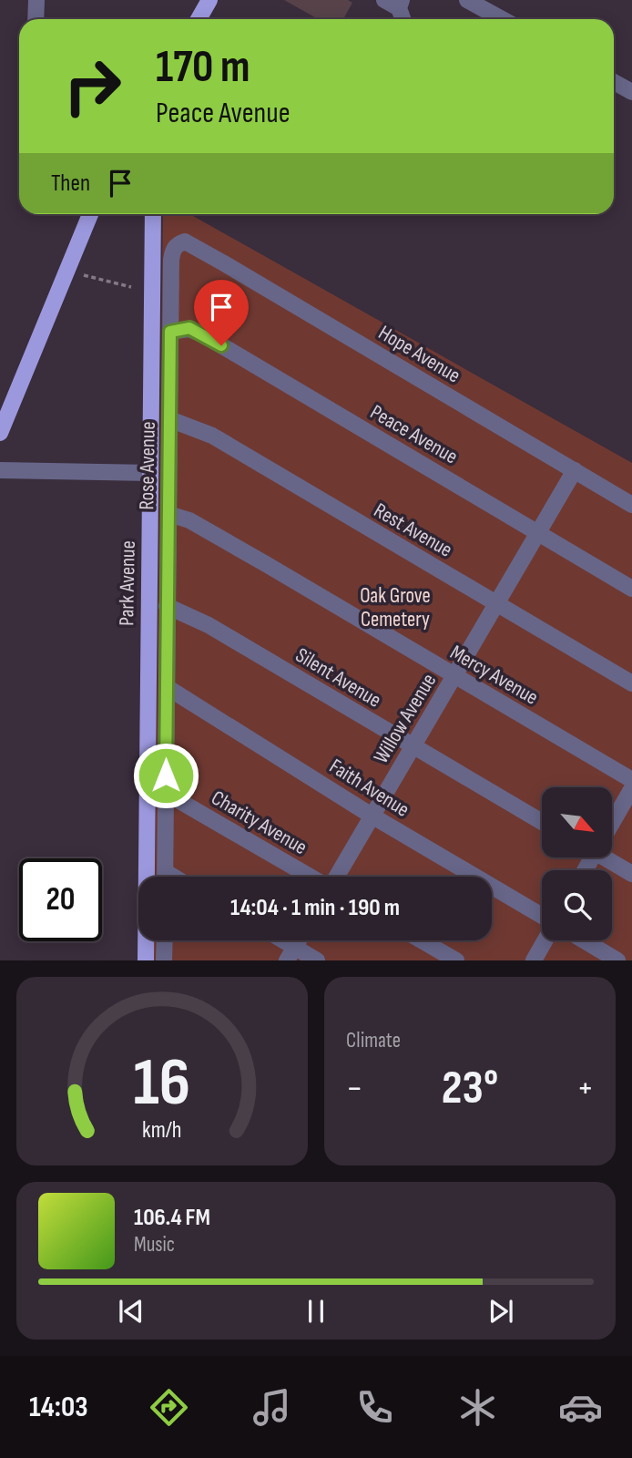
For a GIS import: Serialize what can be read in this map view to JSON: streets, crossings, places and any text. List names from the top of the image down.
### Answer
{
  "streets": {
    "main road": ["Park Avenue"],
    "street": [
      "Hope Avenue",
      "Peace Avenue",
      "Rose Avenue",
      "Rest Avenue",
      "Mercy Avenue",
      "Silent Avenue",
      "Willow Avenue",
      "Faith Avenue",
      "Charity Avenue"
    ]
  },
  "crossings": [
    ["Hope Avenue", "Rose Avenue"],
    ["Hope Avenue", "Willow Avenue"],
    ["Peace Avenue", "Rose Avenue"],
    ["Peace Avenue", "Willow Avenue"],
    ["Rose Avenue", "Rest Avenue"],
    ["Rose Avenue", "Mercy Avenue"],
    ["Rose Avenue", "Silent Avenue"],
    ["Rose Avenue", "Faith Avenue"],
    ["Rose Avenue", "Charity Avenue"],
    ["Rest Avenue", "Willow Avenue"],
    ["Mercy Avenue", "Willow Avenue"],
    ["Silent Avenue", "Willow Avenue"],
    ["Willow Avenue", "Faith Avenue"]
  ],
  "parks": ["Oak Grove Cemetery"],
  "north": "bottom right",
  "page": {
    "turn": ["170 m", "Peace Avenue"],
    "then": "Then",
    "limit": "20",
    "trip": "14:04 · 1 min · 190 m",
    "tile": "Climate",
    "heat": ["−", "23°", "+"],
    "song": ["106.4 FM", "Music"],
    "tabs": "14:03",
    "gauge": ["16", "km/h"]
  }
}
